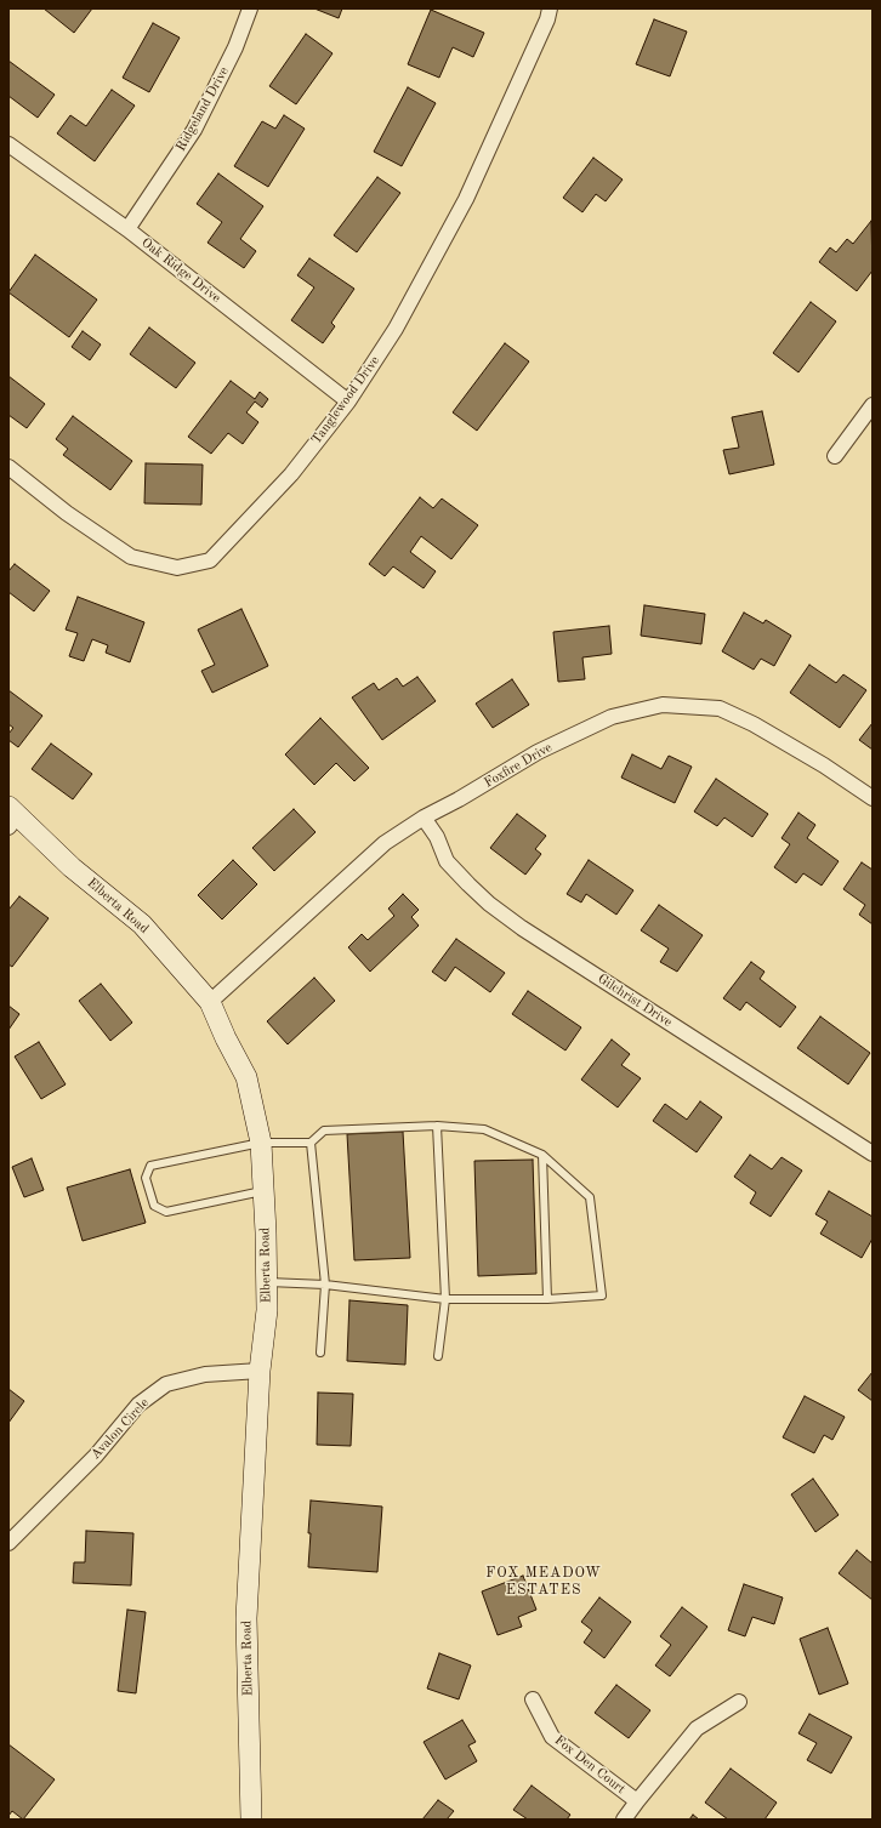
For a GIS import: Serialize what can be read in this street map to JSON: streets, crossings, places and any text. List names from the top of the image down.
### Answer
{
  "streets": {
    "street": [
      "Ridgeland Drive",
      "Oak Ridge Drive",
      "Tanglewood Drive",
      "Foxfire Drive",
      "Elberta Road",
      "Gilchrist Drive",
      "Avalon Circle",
      "Fox Den Court"
    ]
  },
  "crossings": [
    ["Ridgeland Drive", "Oak Ridge Drive"],
    ["Oak Ridge Drive", "Tanglewood Drive"],
    ["Foxfire Drive", "Elberta Road"],
    ["Foxfire Drive", "Gilchrist Drive"],
    ["Elberta Road", "Avalon Circle"]
  ],
  "districts": ["FOX MEADOW ESTATES"]
}
